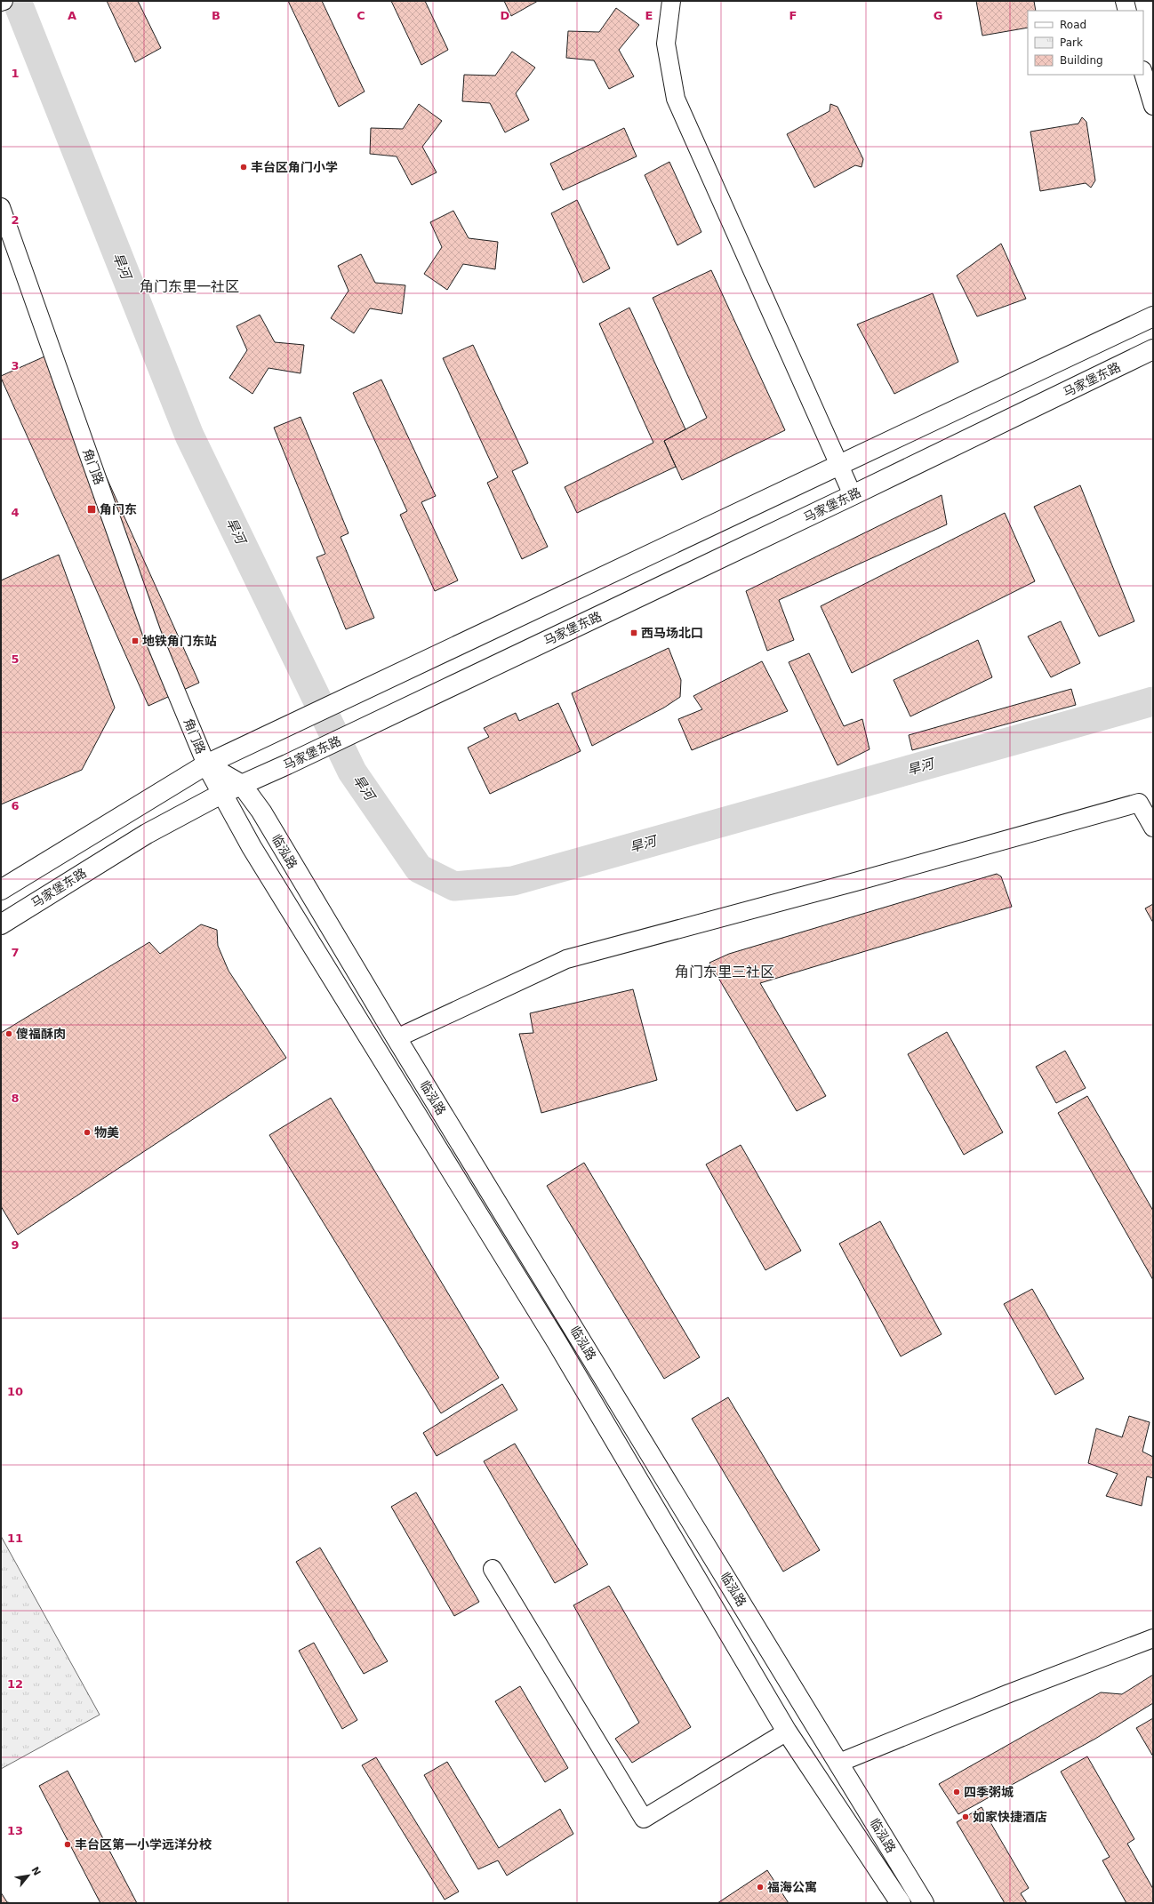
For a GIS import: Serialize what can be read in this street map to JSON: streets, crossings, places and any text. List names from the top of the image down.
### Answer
{
  "streets": {
    "main road": ["马家堡东路", "临泓路"],
    "street": ["角门路"]
  },
  "crossings": [
    ["马家堡东路", "临泓路"],
    ["角门路", "临泓路"]
  ],
  "districts": ["角门东里一社区", "角门东里三社区"],
  "water": ["旱河"],
  "places": {
    "other": [
      "丰台区角门小学",
      "傻福酥肉",
      "物美",
      "四季粥城",
      "如家快捷酒店",
      "丰台区第一小学远洋分校",
      "福海公寓"
    ],
    "transit": ["角门东", "西马场北口", "地铁角门东站"]
  },
  "legend": ["Road", "Park", "Building"],
  "north": "top right",
  "grid": {
    "columns": [
      "A",
      "B",
      "C",
      "D",
      "E",
      "F",
      "G"
    ],
    "rows": [
      "1",
      "2",
      "3",
      "4",
      "5",
      "6",
      "7",
      "8",
      "9",
      "10",
      "11",
      "12",
      "13"
    ]
  }
}
